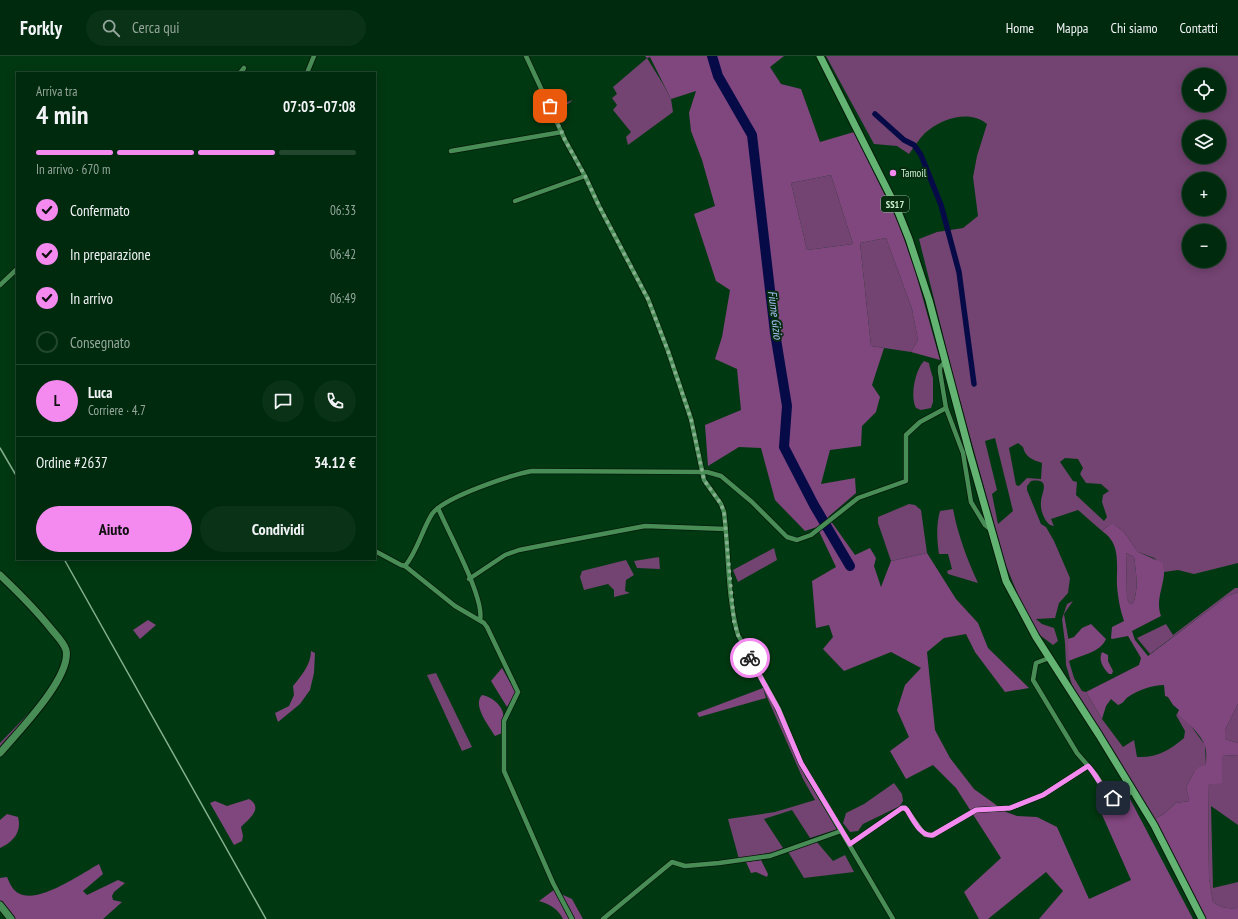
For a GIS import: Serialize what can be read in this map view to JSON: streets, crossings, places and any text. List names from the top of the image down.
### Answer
{
  "streets": {
    "main road": ["SS17"]
  },
  "water": ["Fiume Gizio"],
  "places": ["Tamoil"],
  "page": {
    "header": "Forkly",
    "search": "Cerca qui",
    "nav": [
      "Home",
      "Mappa",
      "Chi siamo",
      "Contatti"
    ],
    "map_buttons": ["+", "−"],
    "heading": ["4 min", "Arriva tra", "07:03–07:08"],
    "panel": [
      "Luca",
      "Corriere · 4.7",
      "Ordine #2637",
      "34.12 €"
    ],
    "bar": "In arrivo · 670 m",
    "list": [
      ["Confermato", "06:33"],
      ["In preparazione", "06:42"],
      ["In arrivo", "06:49"],
      "Consegnato"
    ],
    "round": "L",
    "buttons": ["Aiuto", "Condividi"]
  }
}
